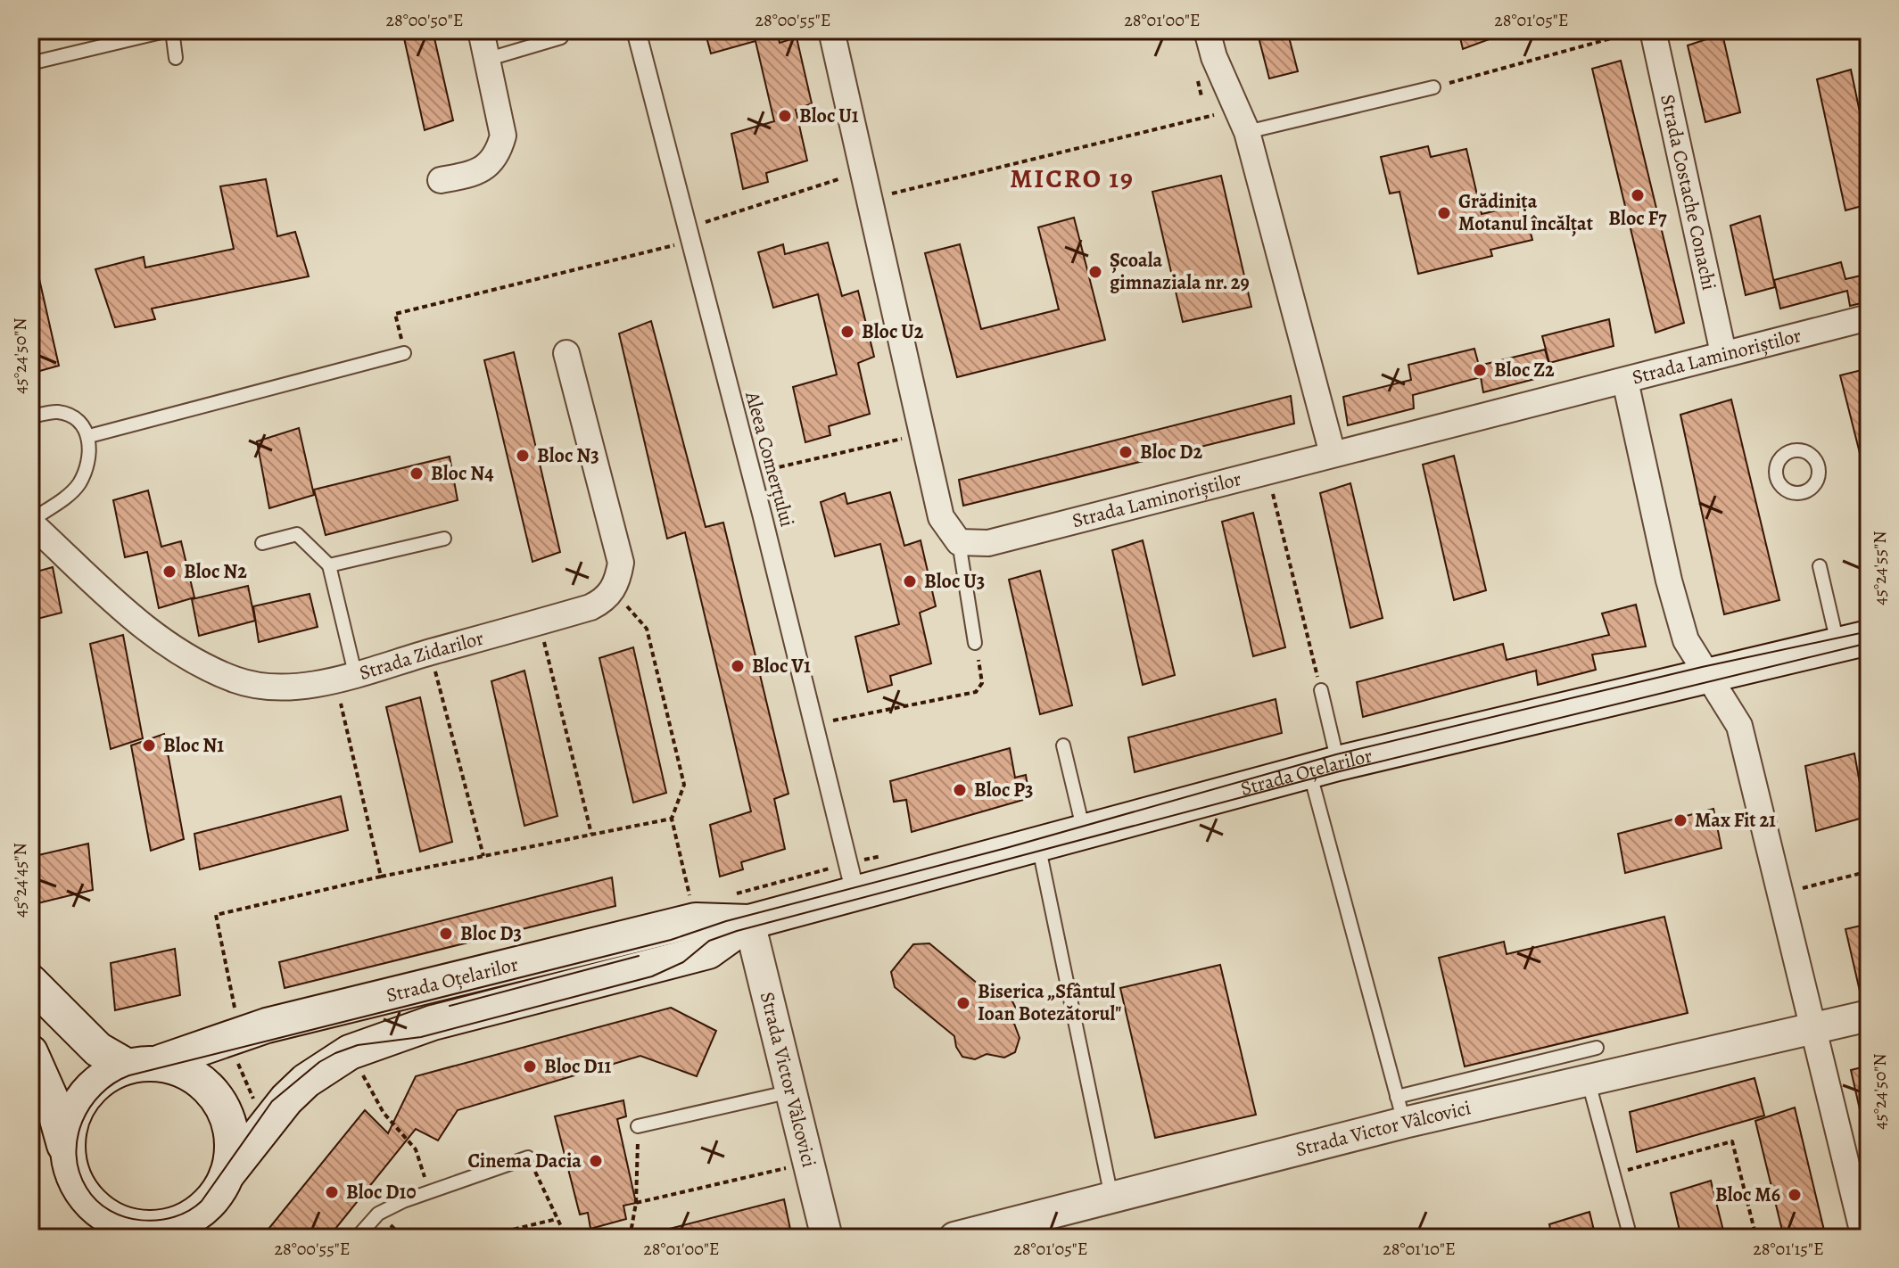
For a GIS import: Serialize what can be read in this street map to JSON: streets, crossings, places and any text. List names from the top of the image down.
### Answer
{
  "streets": {
    "main road": ["Strada Oțelarilor"],
    "street": [
      "Strada Costache Conachi",
      "Strada Laminoriștilor",
      "Aleea Comerțului",
      "Strada Zidarilor",
      "Strada Victor Vâlcovici"
    ]
  },
  "crossings": [
    ["Strada Costache Conachi", "Strada Laminoriștilor"],
    ["Aleea Comerțului", "Strada Oțelarilor"],
    ["Strada Oțelarilor", "Strada Victor Vâlcovici"]
  ],
  "districts": ["MICRO 19"],
  "places": [
    "Bloc U1",
    "Bloc F7",
    "Grădinița Motanul încălțat",
    "Școala gimnaziala nr. 29",
    "Bloc U2",
    "Bloc Z2",
    "Bloc D2",
    "Bloc N3",
    "Bloc N4",
    "Bloc N2",
    "Bloc U3",
    "Bloc V1",
    "Bloc N1",
    "Bloc P3",
    "Max Fit 21",
    "Bloc D3",
    "Biserica „Sfântul Ioan Botezătorul\"",
    "Bloc D11",
    "Cinema Dacia",
    "Bloc D10",
    "Bloc M6"
  ],
  "coordinates": [
    "28°00'50\"E",
    "28°00'55\"E",
    "28°01'00\"E",
    "28°01'05\"E",
    "45°24'50\"N",
    "45°24'55\"N",
    "45°24'45\"N",
    "28°01'10\"E",
    "28°01'15\"E"
  ]
}
